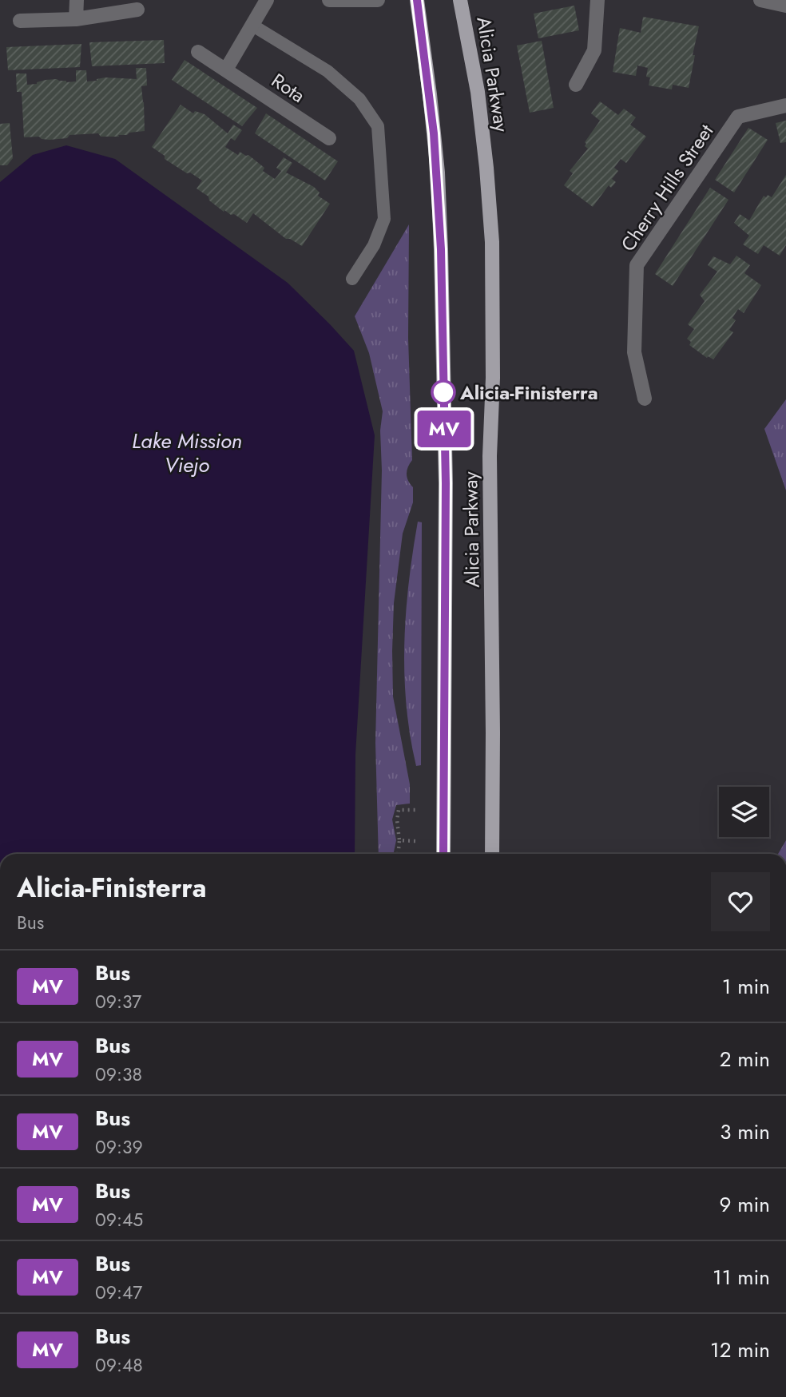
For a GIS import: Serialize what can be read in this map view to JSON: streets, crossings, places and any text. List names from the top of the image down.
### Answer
{
  "streets": {
    "main road": ["Alicia Parkway"],
    "street": ["Rota", "Cherry Hills Street"]
  },
  "water": ["Lake Mission Viejo"],
  "places": ["Alicia-Finisterra"],
  "lines": ["bus line MV"],
  "page": {
    "on_map": "MV",
    "heading": ["Alicia-Finisterra", "Bus"],
    "list": [
      {
        "mark": "MV",
        "name": "Bus",
        "note": "09:37",
        "value": "1 min"
      },
      {
        "mark": "MV",
        "name": "Bus",
        "note": "09:38",
        "value": "2 min"
      },
      {
        "mark": "MV",
        "name": "Bus",
        "note": "09:39",
        "value": "3 min"
      },
      {
        "mark": "MV",
        "name": "Bus",
        "note": "09:45",
        "value": "9 min"
      },
      {
        "mark": "MV",
        "name": "Bus",
        "note": "09:47",
        "value": "11 min"
      },
      {
        "mark": "MV",
        "name": "Bus",
        "note": "09:48",
        "value": "12 min"
      }
    ]
  }
}
